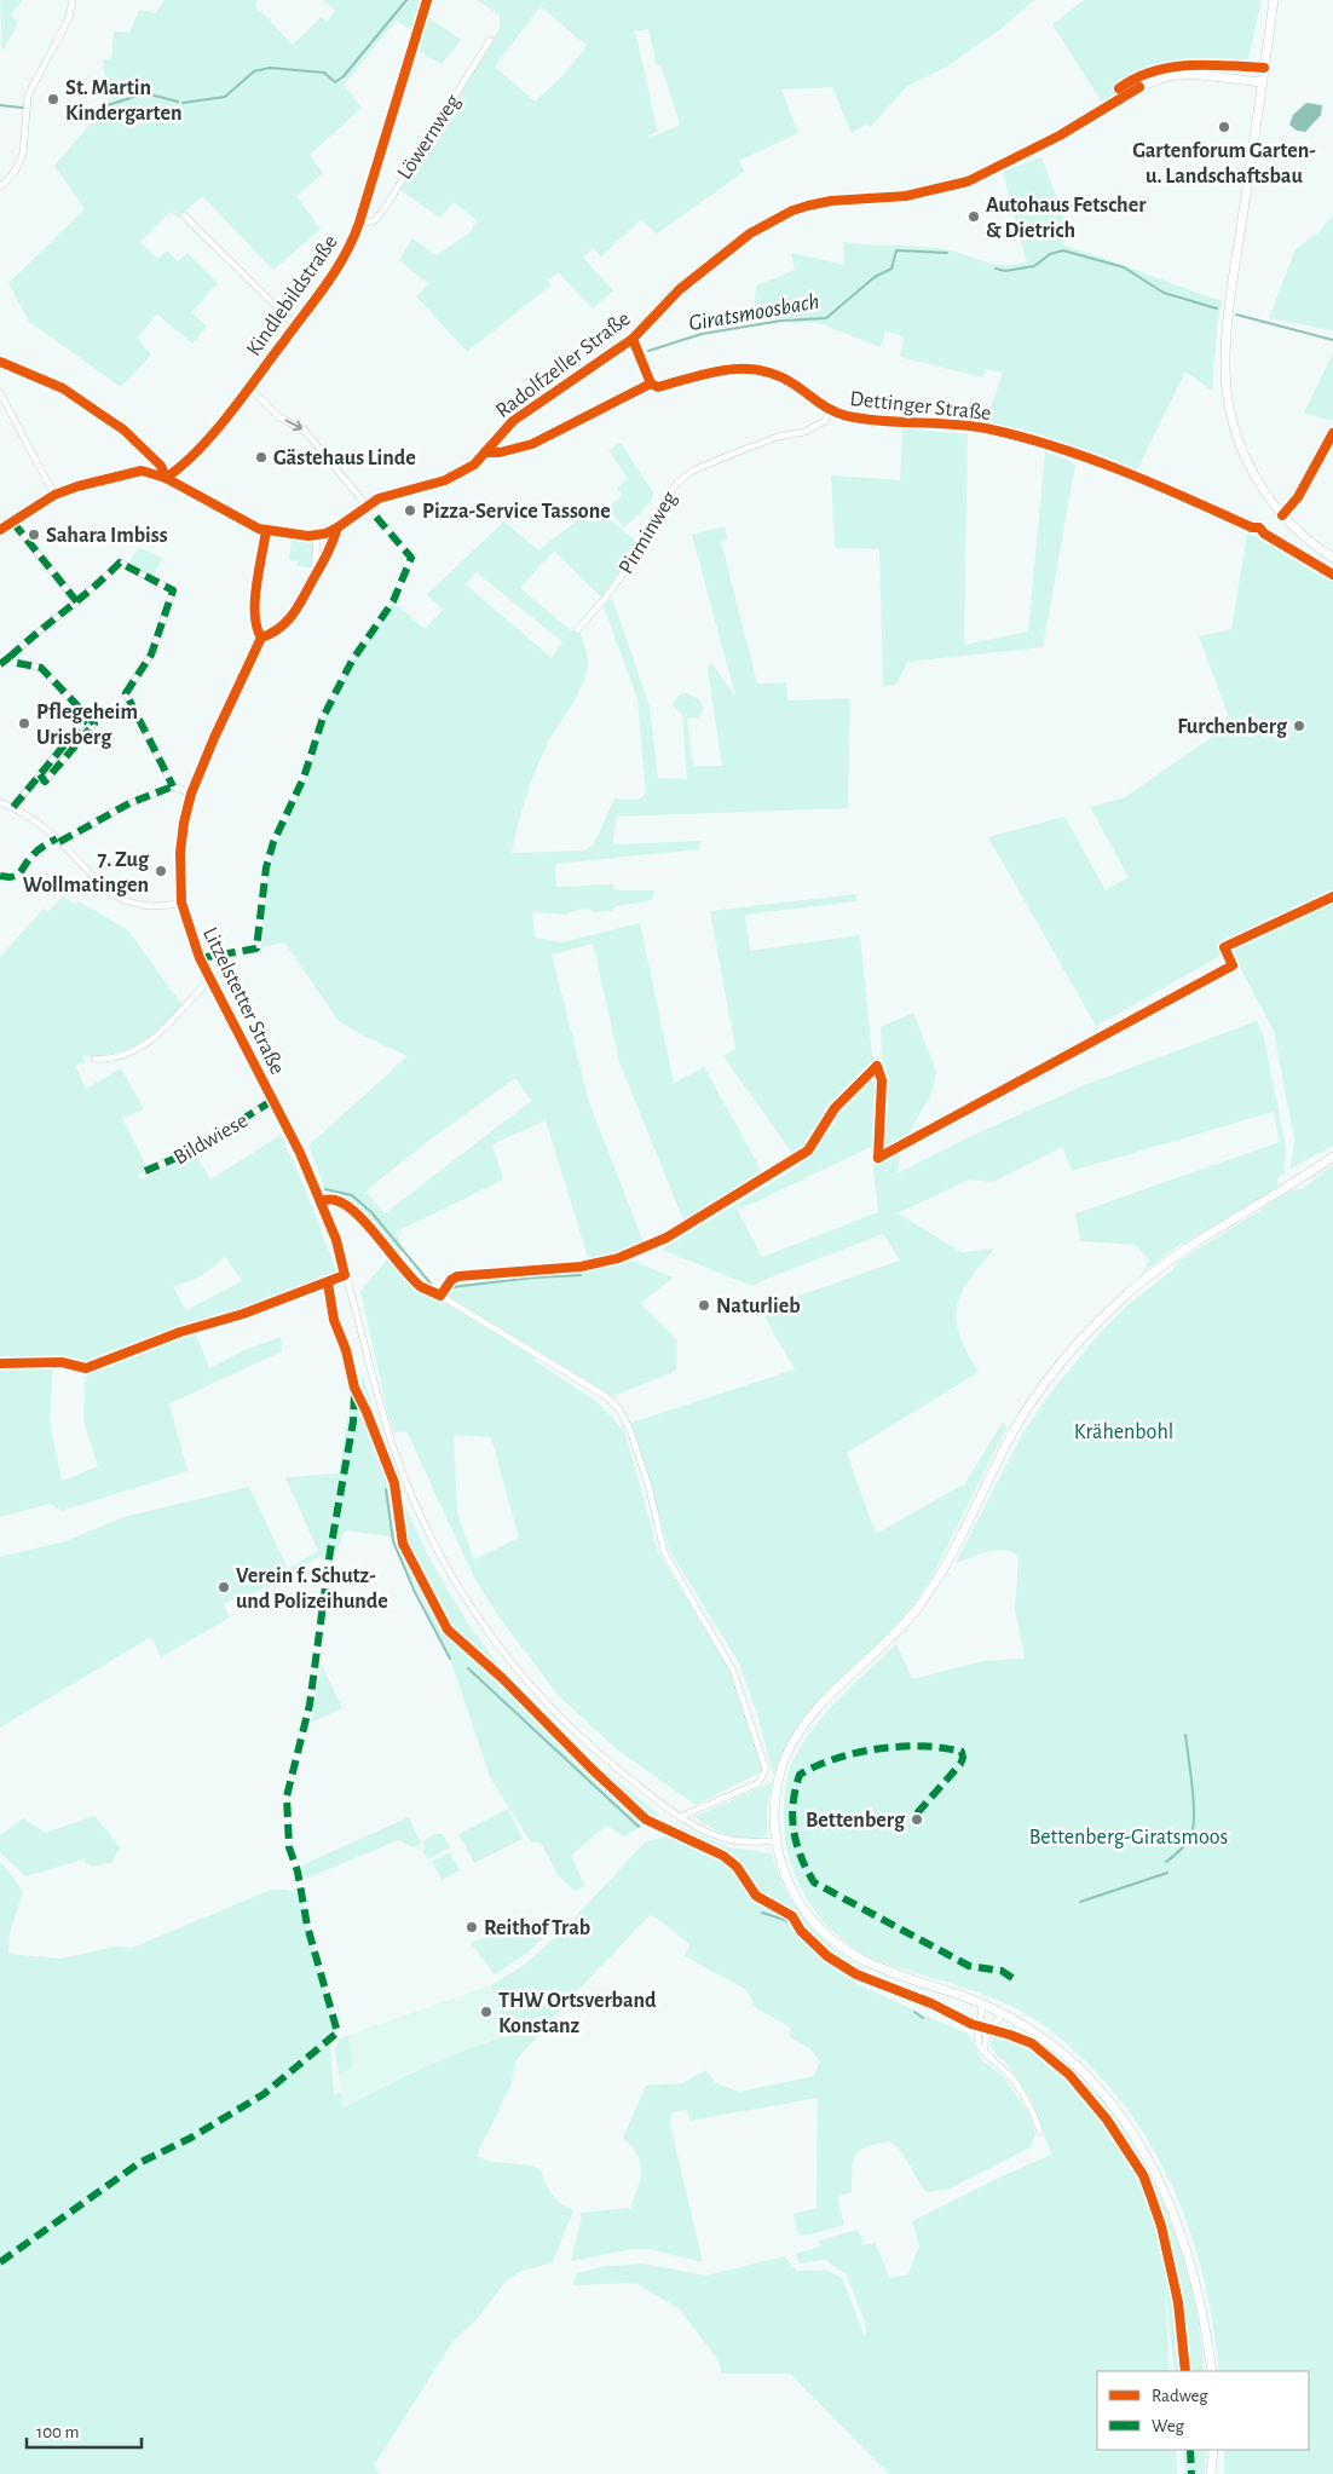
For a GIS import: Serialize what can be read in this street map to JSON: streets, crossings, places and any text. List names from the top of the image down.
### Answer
{
  "streets": {
    "main road": ["Kindlebildstraße", "Radolfzeller Straße"],
    "street": [
      "Löwernweg",
      "Dettinger Straße",
      "Pirminweg",
      "Litzelstetter Straße",
      "Bildwiese"
    ]
  },
  "crossings": [
    ["Löwernweg", "Kindlebildstraße"],
    ["Kindlebildstraße", "Radolfzeller Straße"],
    ["Radolfzeller Straße", "Dettinger Straße"],
    ["Dettinger Straße", "Pirminweg"],
    ["Litzelstetter Straße", "Bildwiese"]
  ],
  "water": ["Giratsmoosbach"],
  "parks": ["Krähenbohl", "Bettenberg-Giratsmoos"],
  "places": [
    "St. Martin Kindergarten",
    "Gartenforum Garten- u. Landschaftsbau",
    "Autohaus Fetscher & Dietrich",
    "Gästehaus Linde",
    "Pizza-Service Tassone",
    "Sahara Imbiss",
    "Pflegeheim Urisberg",
    "Furchenberg",
    "7. Zug Wollmatingen",
    "Naturlieb",
    "Verein f. Schutz- und Polizeihunde",
    "Bettenberg",
    "Reithof Trab",
    "THW Ortsverband Konstanz"
  ],
  "legend": ["Radweg", "Weg"],
  "scale_bar": "100 m"
}
